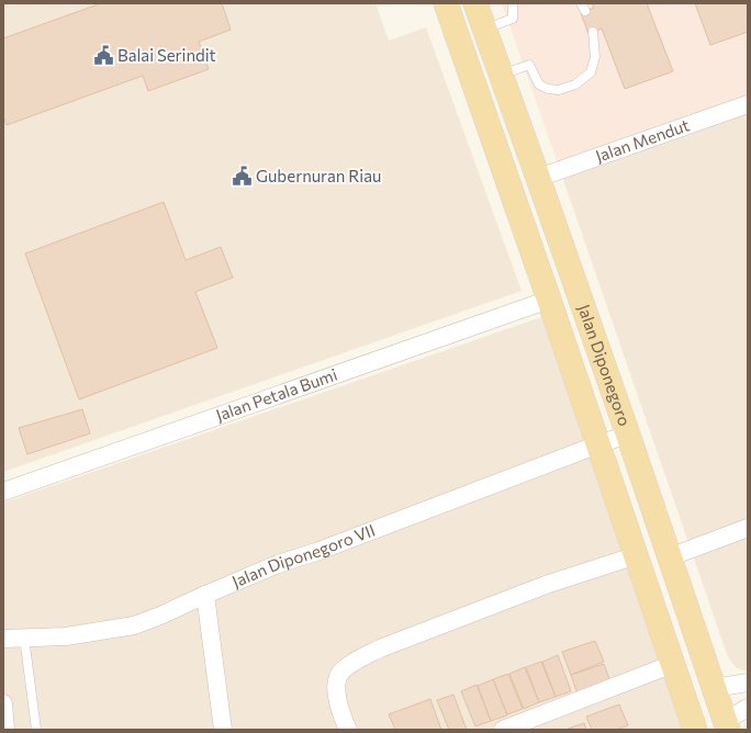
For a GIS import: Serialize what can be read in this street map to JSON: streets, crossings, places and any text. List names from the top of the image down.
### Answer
{
  "streets": {
    "main road": ["Jalan Diponegoro"],
    "street": ["Jalan Mendut", "Jalan Petala Bumi", "Jalan Diponegoro VII"]
  },
  "crossings": [
    ["Jalan Mendut", "Jalan Diponegoro"],
    ["Jalan Diponegoro", "Jalan Petala Bumi"],
    ["Jalan Diponegoro", "Jalan Diponegoro VII"]
  ],
  "places": {
    "public building": ["Balai Serindit", "Gubernuran Riau"]
  }
}
